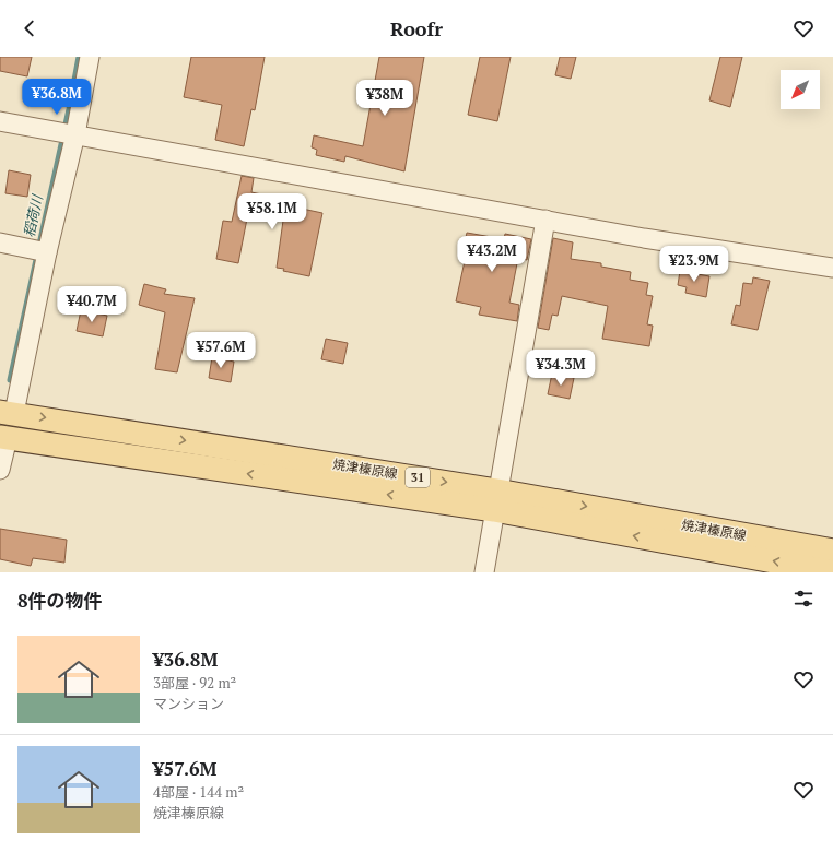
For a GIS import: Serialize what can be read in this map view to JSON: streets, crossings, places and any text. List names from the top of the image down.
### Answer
{
  "streets": {
    "main road": ["焼津榛原線", "31"]
  },
  "water": ["稻荷川"],
  "north": "bottom left",
  "page": {
    "header": "Roofr",
    "price": [
      "¥36.8M",
      "¥38M",
      "¥58.1M",
      "¥43.2M",
      "¥23.9M",
      "¥40.7M",
      "¥57.6M",
      "¥34.3M"
    ],
    "heading": "8件の物件",
    "list": [
      {
        "name": "¥36.8M",
        "note": "3部屋 · 92 m² · マンション"
      },
      {
        "name": "¥57.6M",
        "note": "4部屋 · 144 m² · 焼津榛原線"
      }
    ]
  }
}
